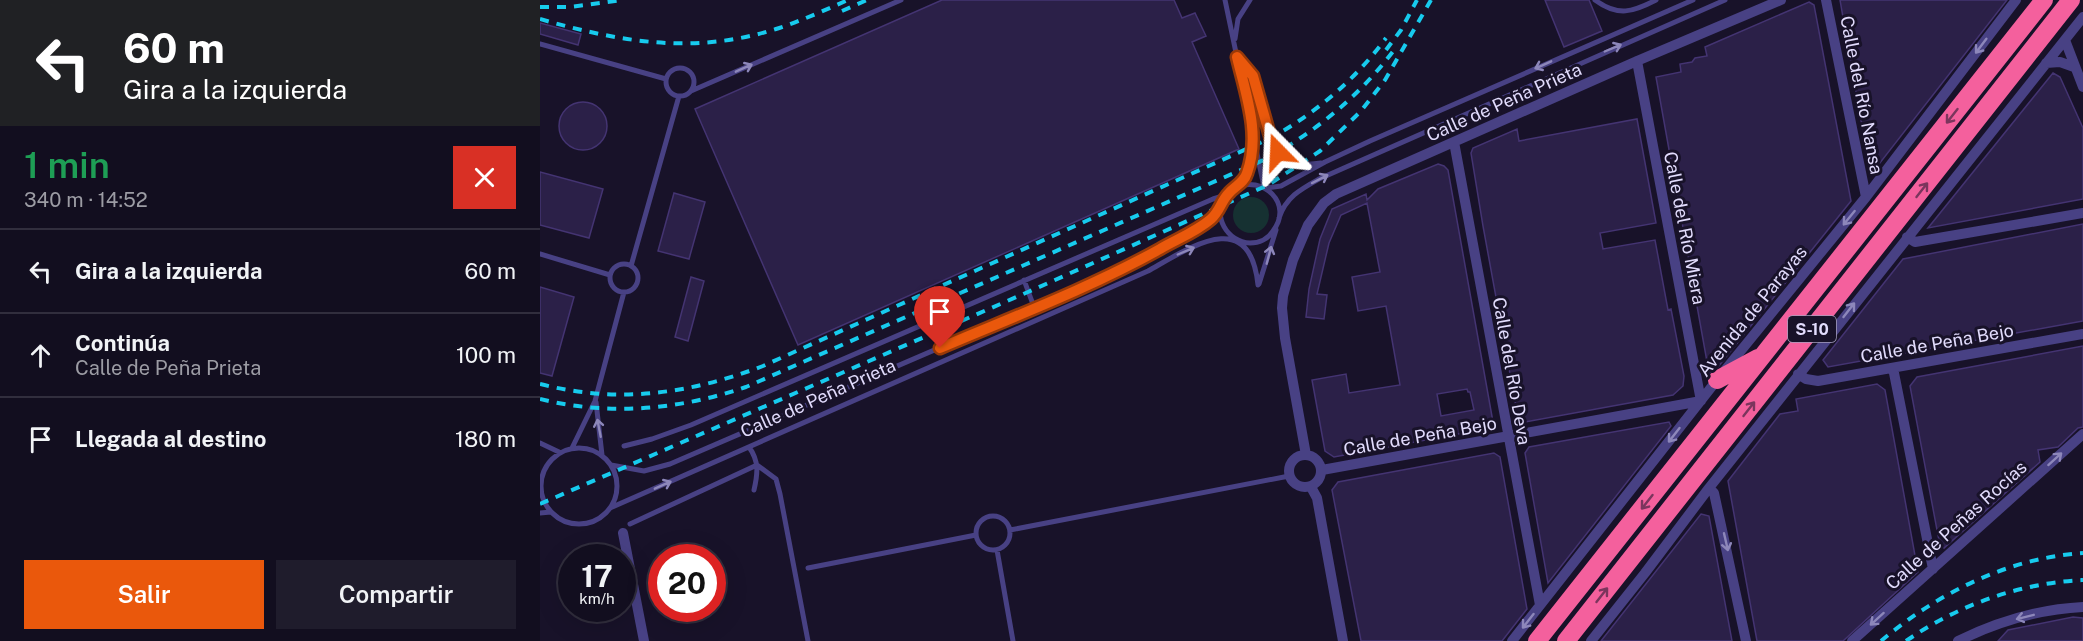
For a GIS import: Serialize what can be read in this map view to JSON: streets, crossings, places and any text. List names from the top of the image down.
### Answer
{
  "streets": {
    "highway": ["S-10"],
    "street": [
      "Calle del Río Nansa",
      "Calle de Peña Prieta",
      "Calle del Río Miera",
      "Avenida de Parayas",
      "Calle de Peña Bejo",
      "Calle del Río Deva",
      "Calle de Peñas Rocías"
    ]
  },
  "crossings": [
    ["Calle del Río Nansa", "Avenida de Parayas"],
    ["Calle de Peña Prieta", "Calle del Río Miera"],
    ["Calle de Peña Prieta", "Calle de Peña Bejo"],
    ["Calle de Peña Prieta", "Calle del Río Deva"],
    ["Calle del Río Miera", "Avenida de Parayas"],
    ["Calle del Río Miera", "Calle de Peña Bejo"],
    ["Avenida de Parayas", "Calle de Peña Bejo"],
    ["Avenida de Parayas", "Calle del Río Deva"],
    ["Calle de Peña Bejo", "Calle del Río Deva"]
  ],
  "page": {
    "turn": ["60 m", "Gira a la izquierda"],
    "heading": ["1 min", "340 m · 14:52"],
    "list": [
      {
        "name": "Gira a la izquierda",
        "value": "60 m"
      },
      {
        "name": "Continúa",
        "note": "Calle de Peña Prieta",
        "value": "100 m"
      },
      {
        "name": "Llegada al destino",
        "value": "180 m"
      }
    ],
    "speed": "17 km/h",
    "limit": "20",
    "buttons": ["Salir", "Compartir"]
  }
}
